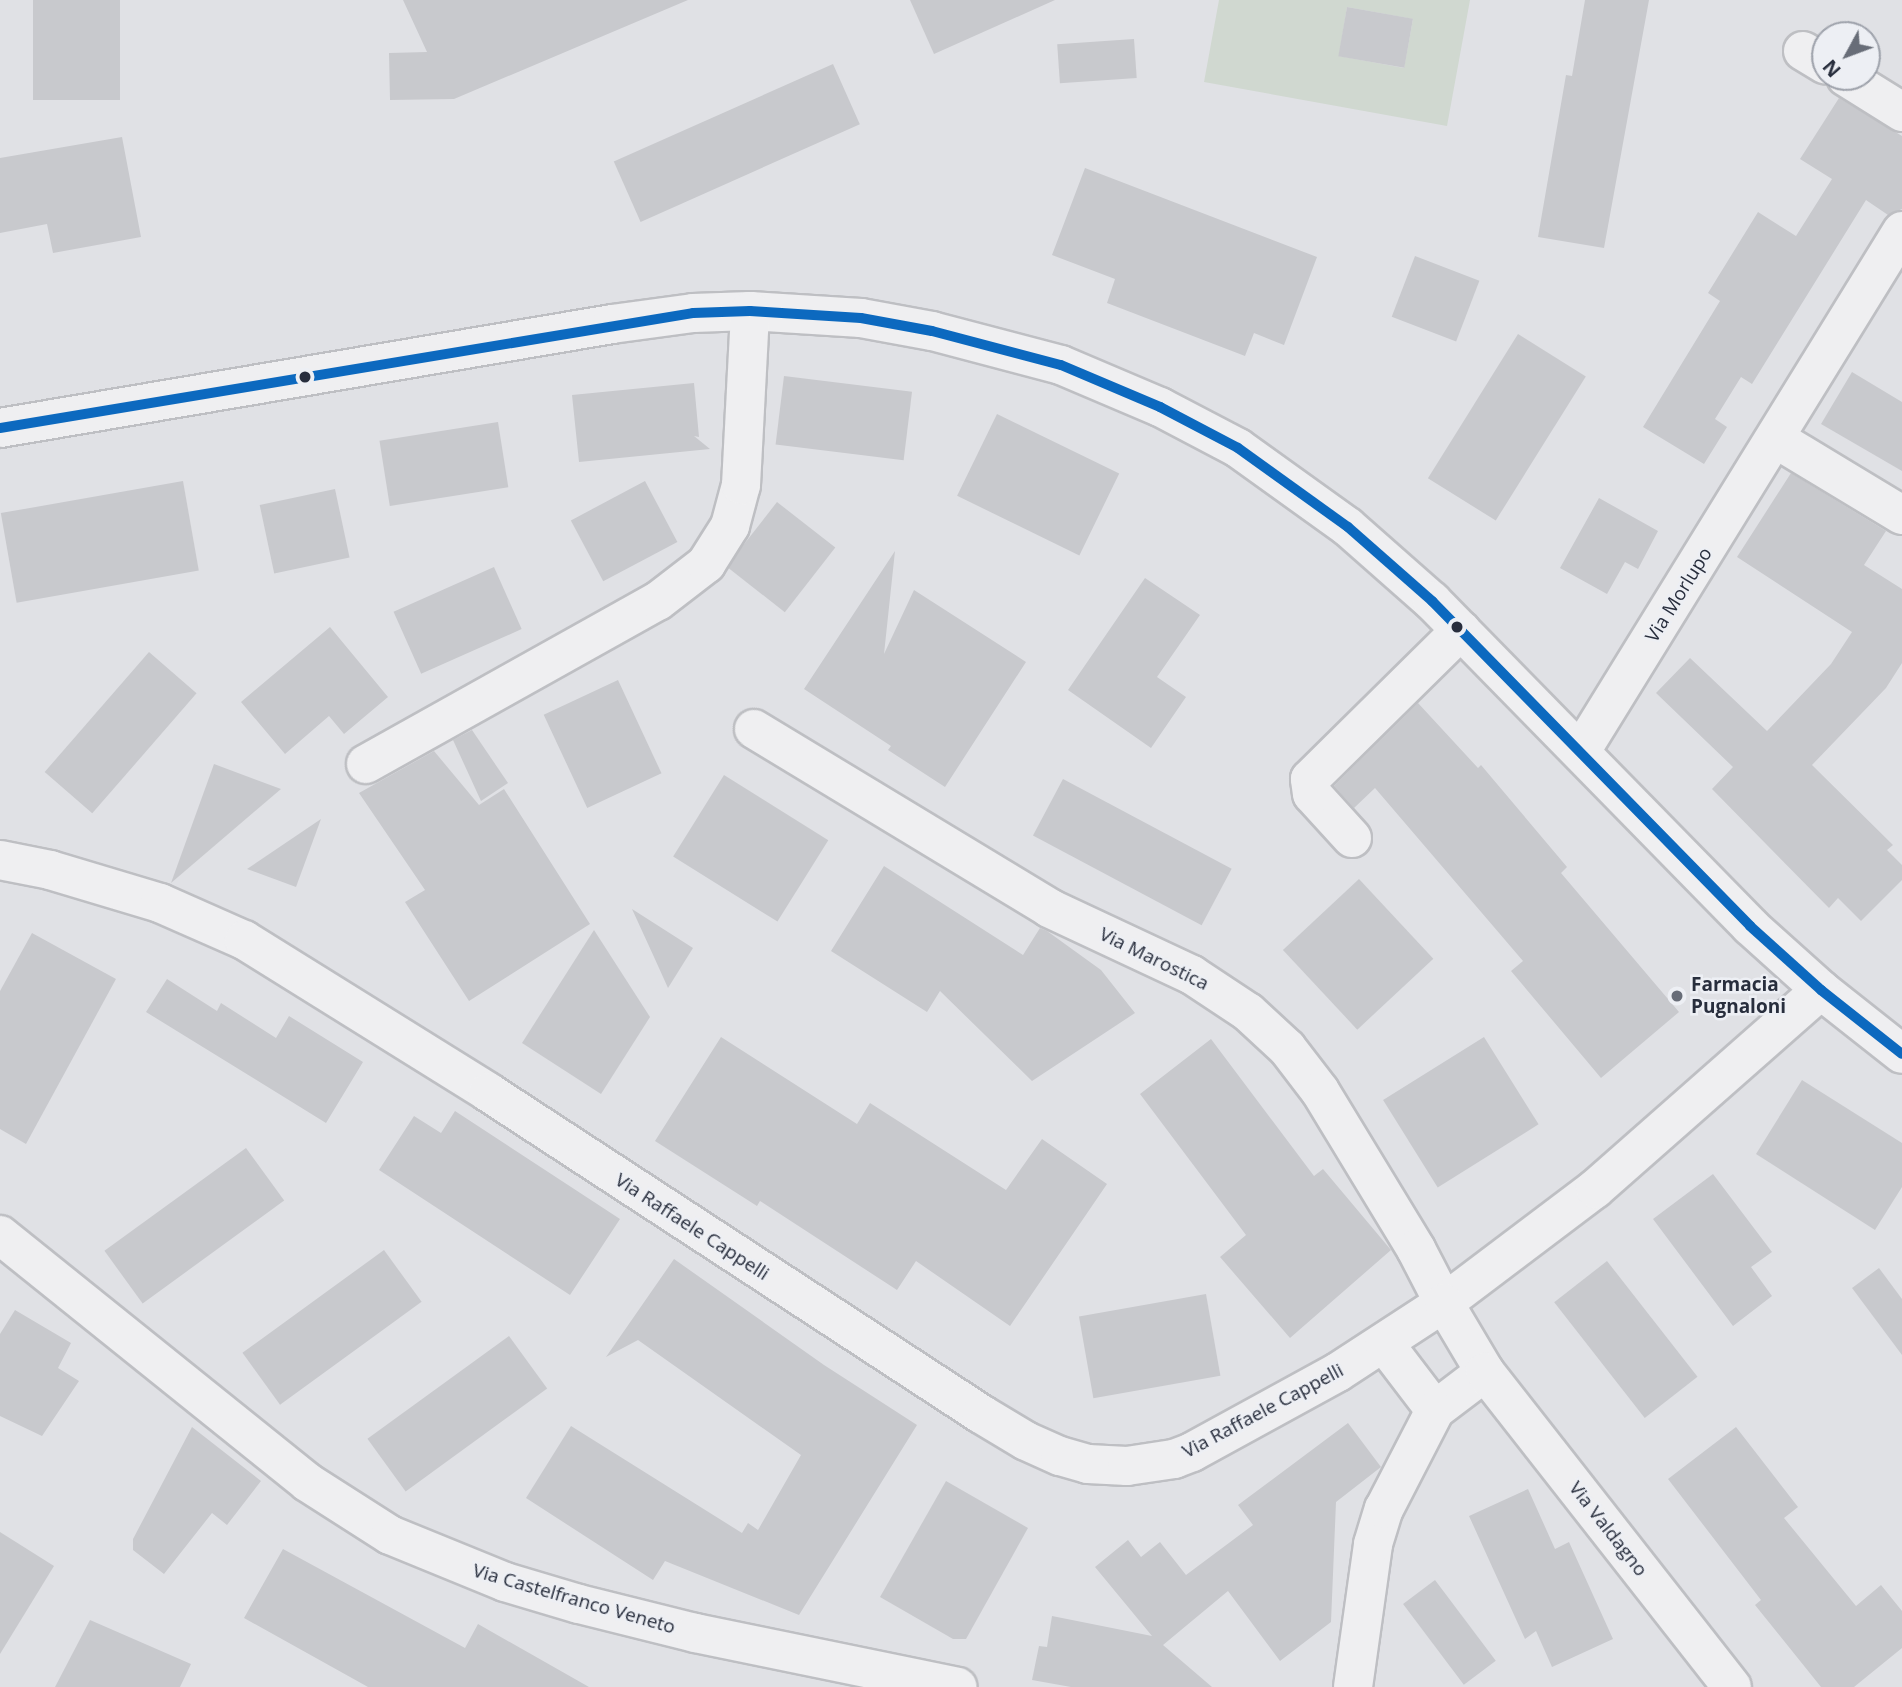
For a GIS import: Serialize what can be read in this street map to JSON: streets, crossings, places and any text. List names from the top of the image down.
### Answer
{
  "streets": {
    "street": [
      "Via Morlupo",
      "Via Marostica",
      "Via Raffaele Cappelli",
      "Via Valdagno",
      "Via Castelfranco Veneto"
    ]
  },
  "crossings": [
    ["Via Marostica", "Via Raffaele Cappelli"],
    ["Via Marostica", "Via Valdagno"]
  ],
  "places": ["Farmacia Pugnaloni"],
  "north": "bottom left"
}
